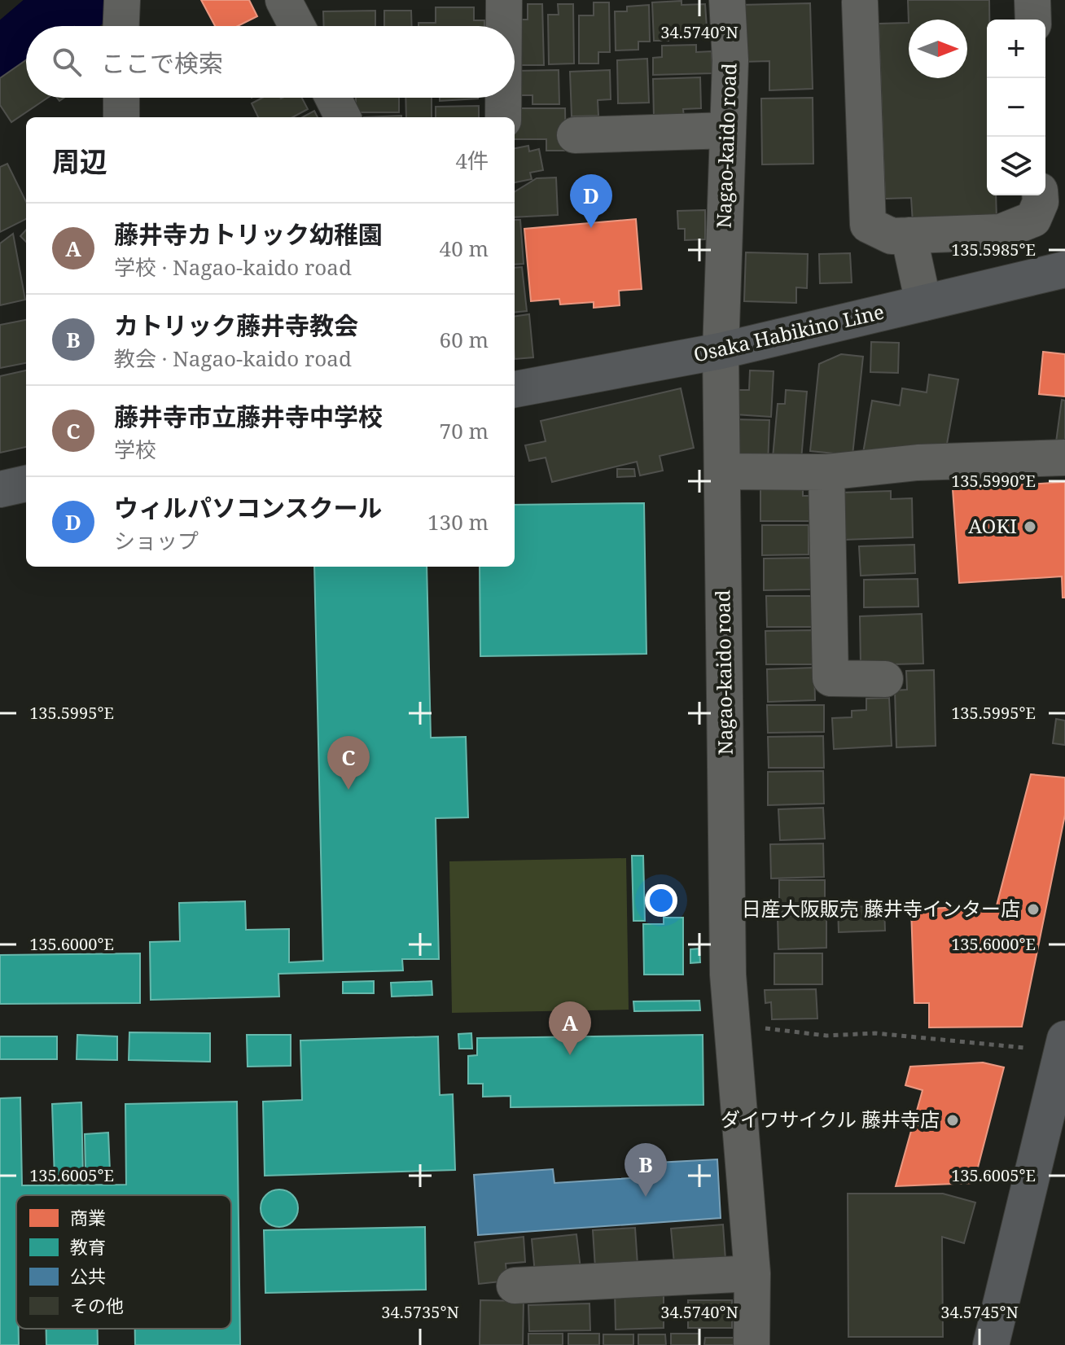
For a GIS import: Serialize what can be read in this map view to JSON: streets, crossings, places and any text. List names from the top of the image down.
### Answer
{
  "streets": {
    "main road": ["Osaka Habikino Line"],
    "street": ["Nagao-kaido road"]
  },
  "crossings": [
    ["Nagao-kaido road", "Osaka Habikino Line"]
  ],
  "places": ["AOKI", "日産大阪販売 藤井寺インター店", "ダイワサイクル 藤井寺店"],
  "legend": [
    "商業",
    "教育",
    "公共",
    "その他"
  ],
  "north": "right",
  "page": {
    "map_buttons": ["+", "−"],
    "search": "ここで検索",
    "heading": ["周辺", "4件"],
    "pins": [
      "D",
      "C",
      "A",
      "B"
    ],
    "list": [
      {
        "mark": "A",
        "name": "藤井寺カトリック幼稚園",
        "note": "学校 · Nagao-kaido road",
        "value": "40 m"
      },
      {
        "mark": "B",
        "name": "カトリック藤井寺教会",
        "note": "教会 · Nagao-kaido road",
        "value": "60 m"
      },
      {
        "mark": "C",
        "name": "藤井寺市立藤井寺中学校",
        "note": "学校",
        "value": "70 m"
      },
      {
        "mark": "D",
        "name": "ウィルパソコンスクール",
        "note": "ショップ",
        "value": "130 m"
      }
    ]
  },
  "coordinates": [
    "34.5740°N",
    "135.5985°E",
    "135.5990°E",
    "135.5995°E",
    "135.6000°E",
    "135.6005°E",
    "34.5735°N",
    "34.5745°N"
  ]
}
